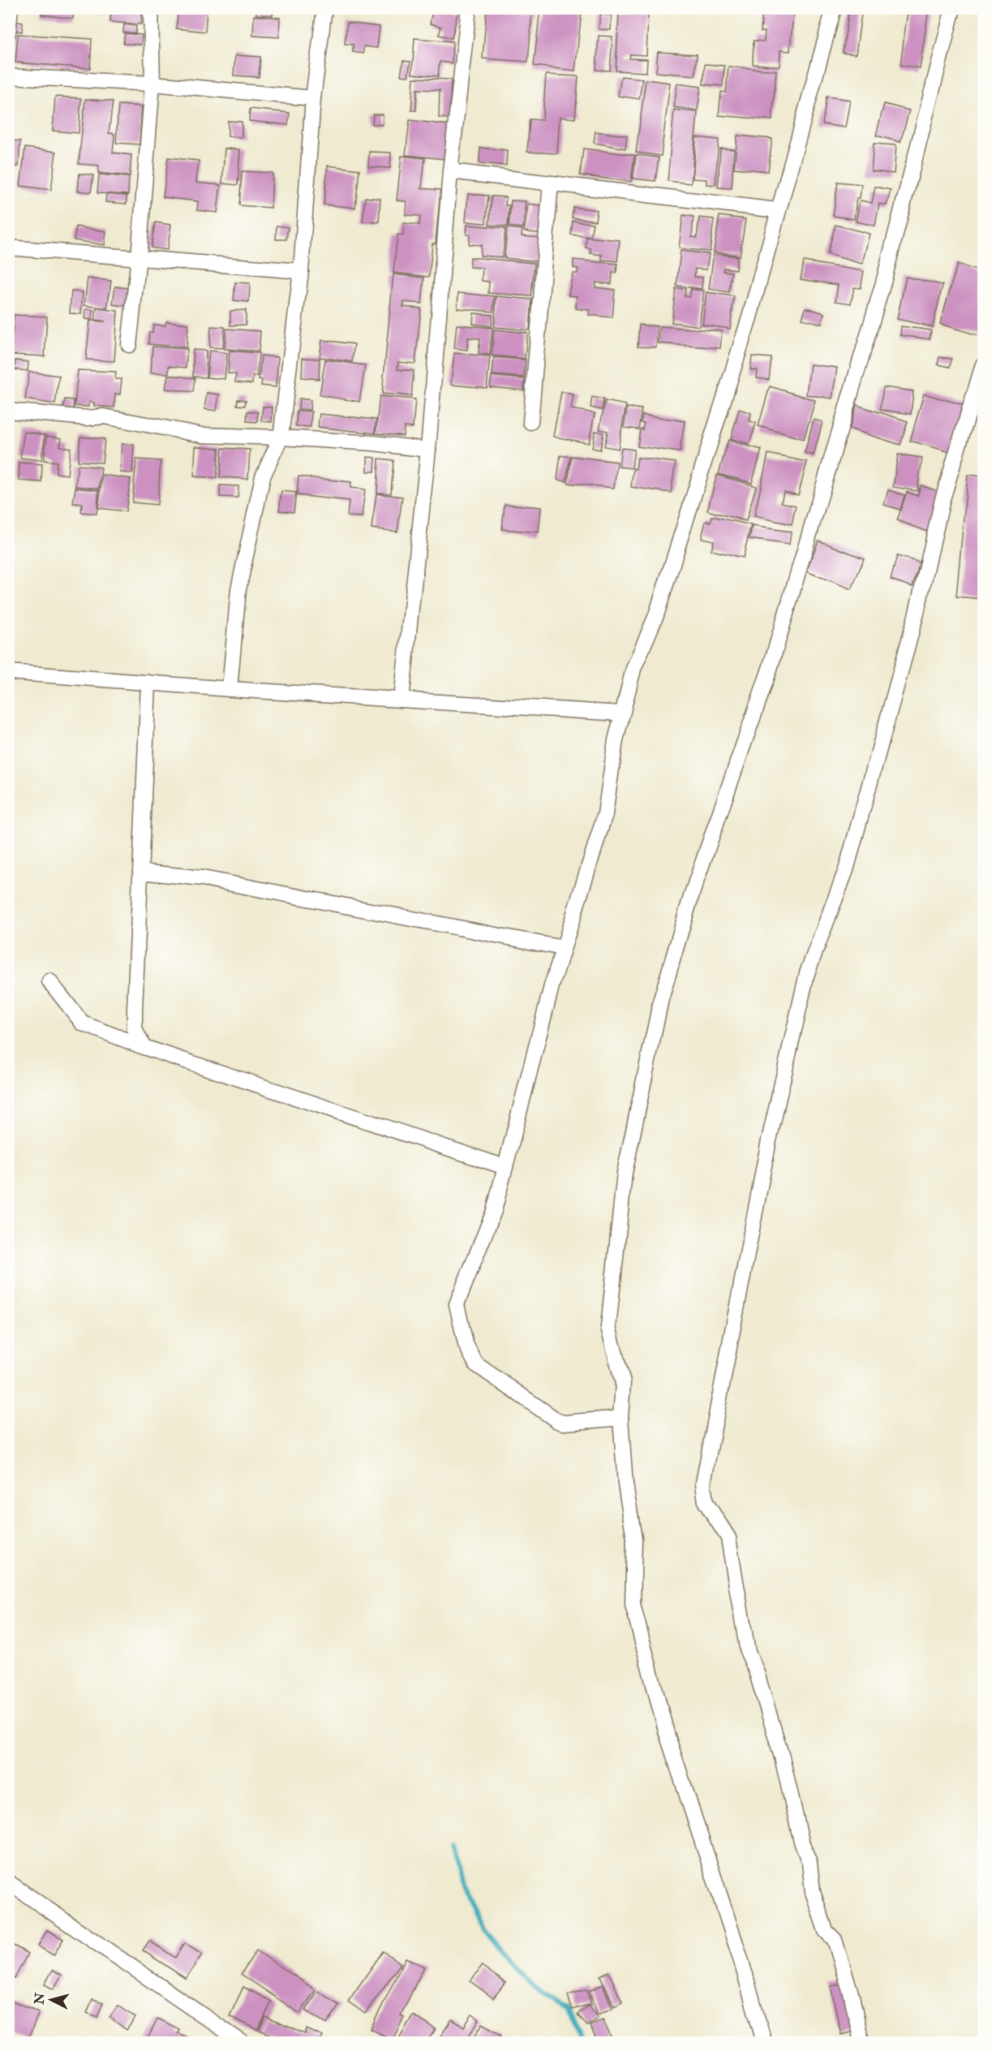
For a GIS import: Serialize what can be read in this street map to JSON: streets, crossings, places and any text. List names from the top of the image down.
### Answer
{
  "north": "left"
}
